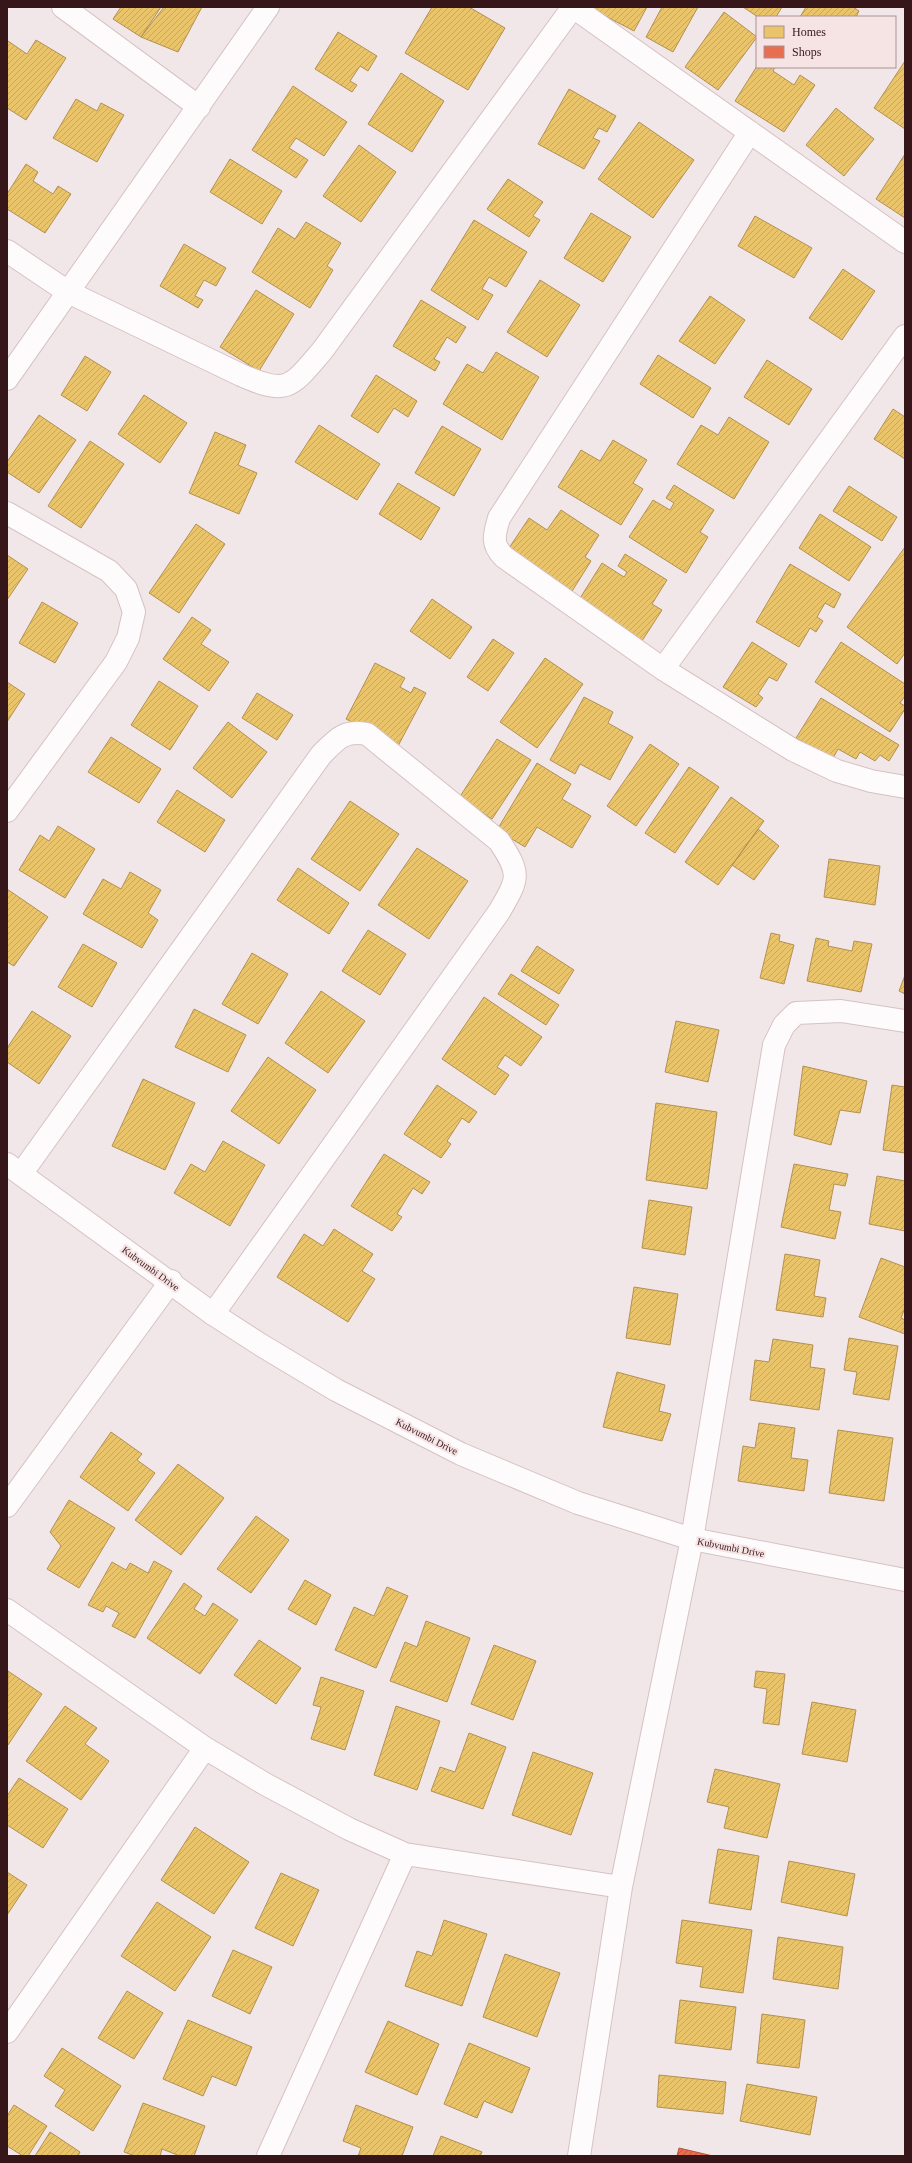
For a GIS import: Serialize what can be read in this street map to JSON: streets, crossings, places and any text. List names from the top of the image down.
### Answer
{
  "streets": {
    "street": ["Kubvumbi Drive"]
  },
  "legend": ["Homes", "Shops"]
}
